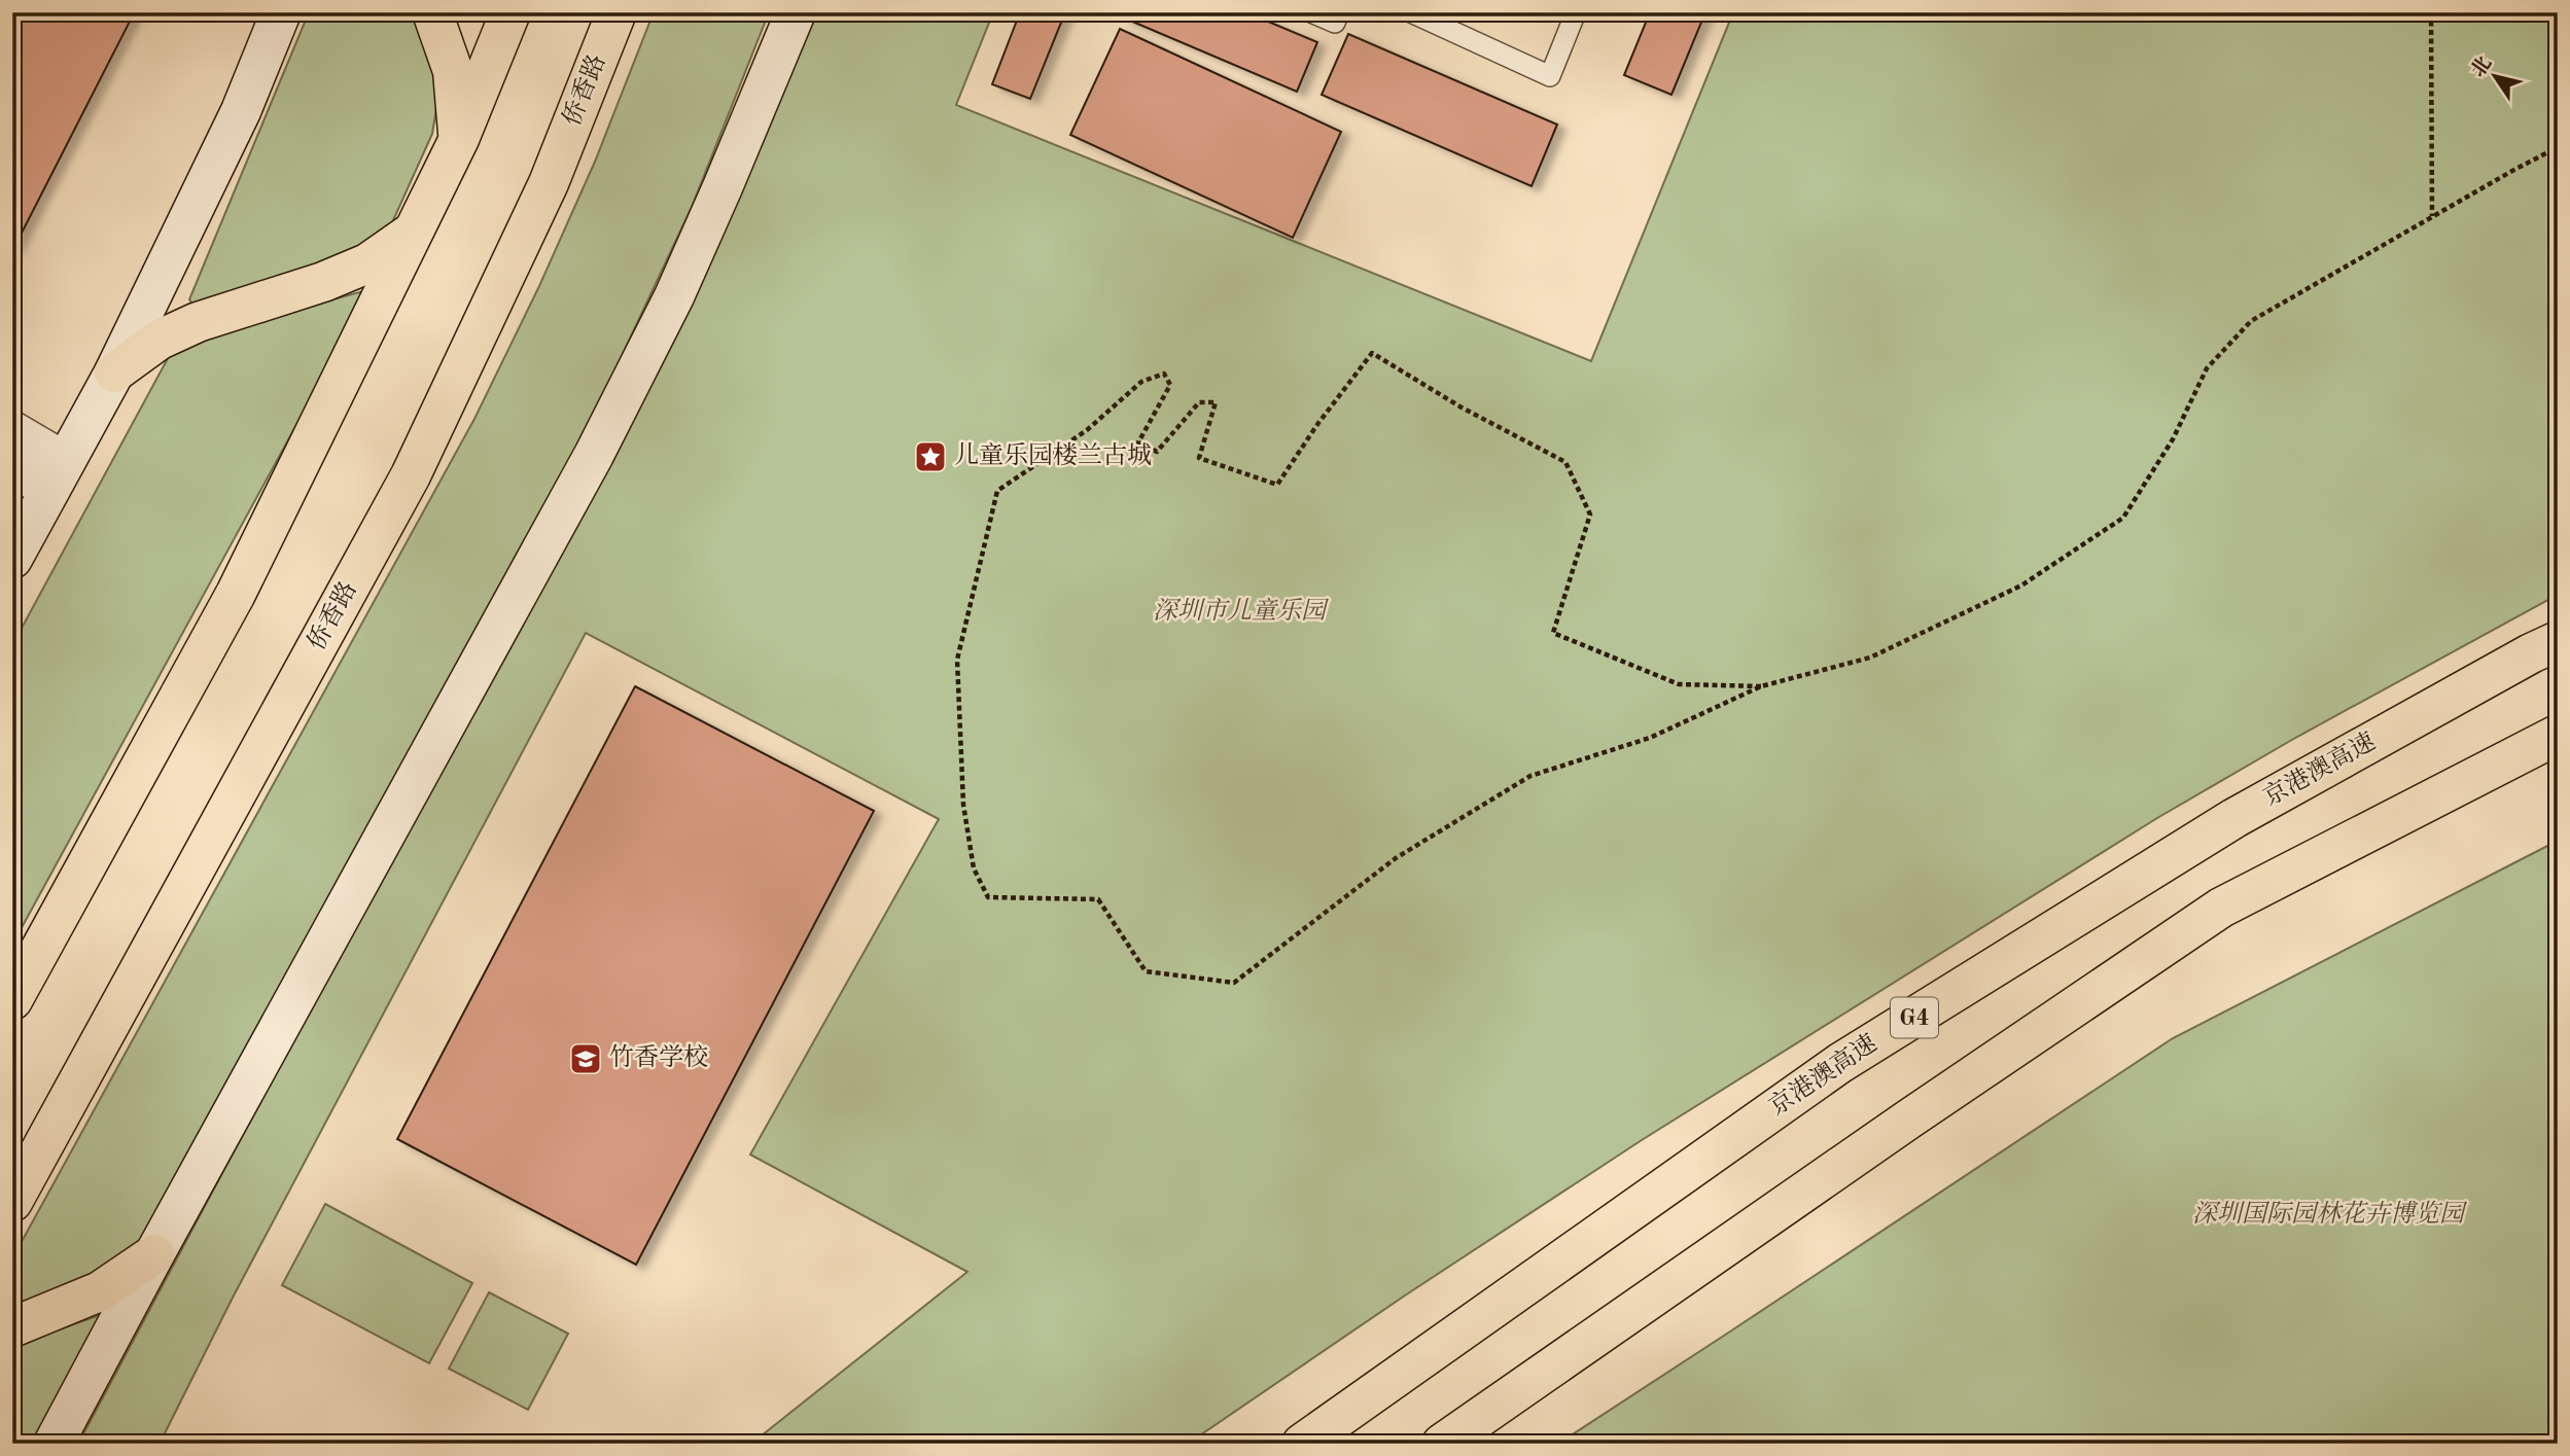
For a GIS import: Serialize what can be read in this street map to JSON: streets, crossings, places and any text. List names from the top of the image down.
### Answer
{
  "streets": {
    "main road": ["侨香路", "京港澳高速", "G4"]
  },
  "parks": ["深圳市儿童乐园", "深圳国际园林花卉博览园"],
  "places": {
    "place": ["儿童乐园楼兰古城"],
    "school or university": ["竹香学校"]
  },
  "north": "top left"
}
